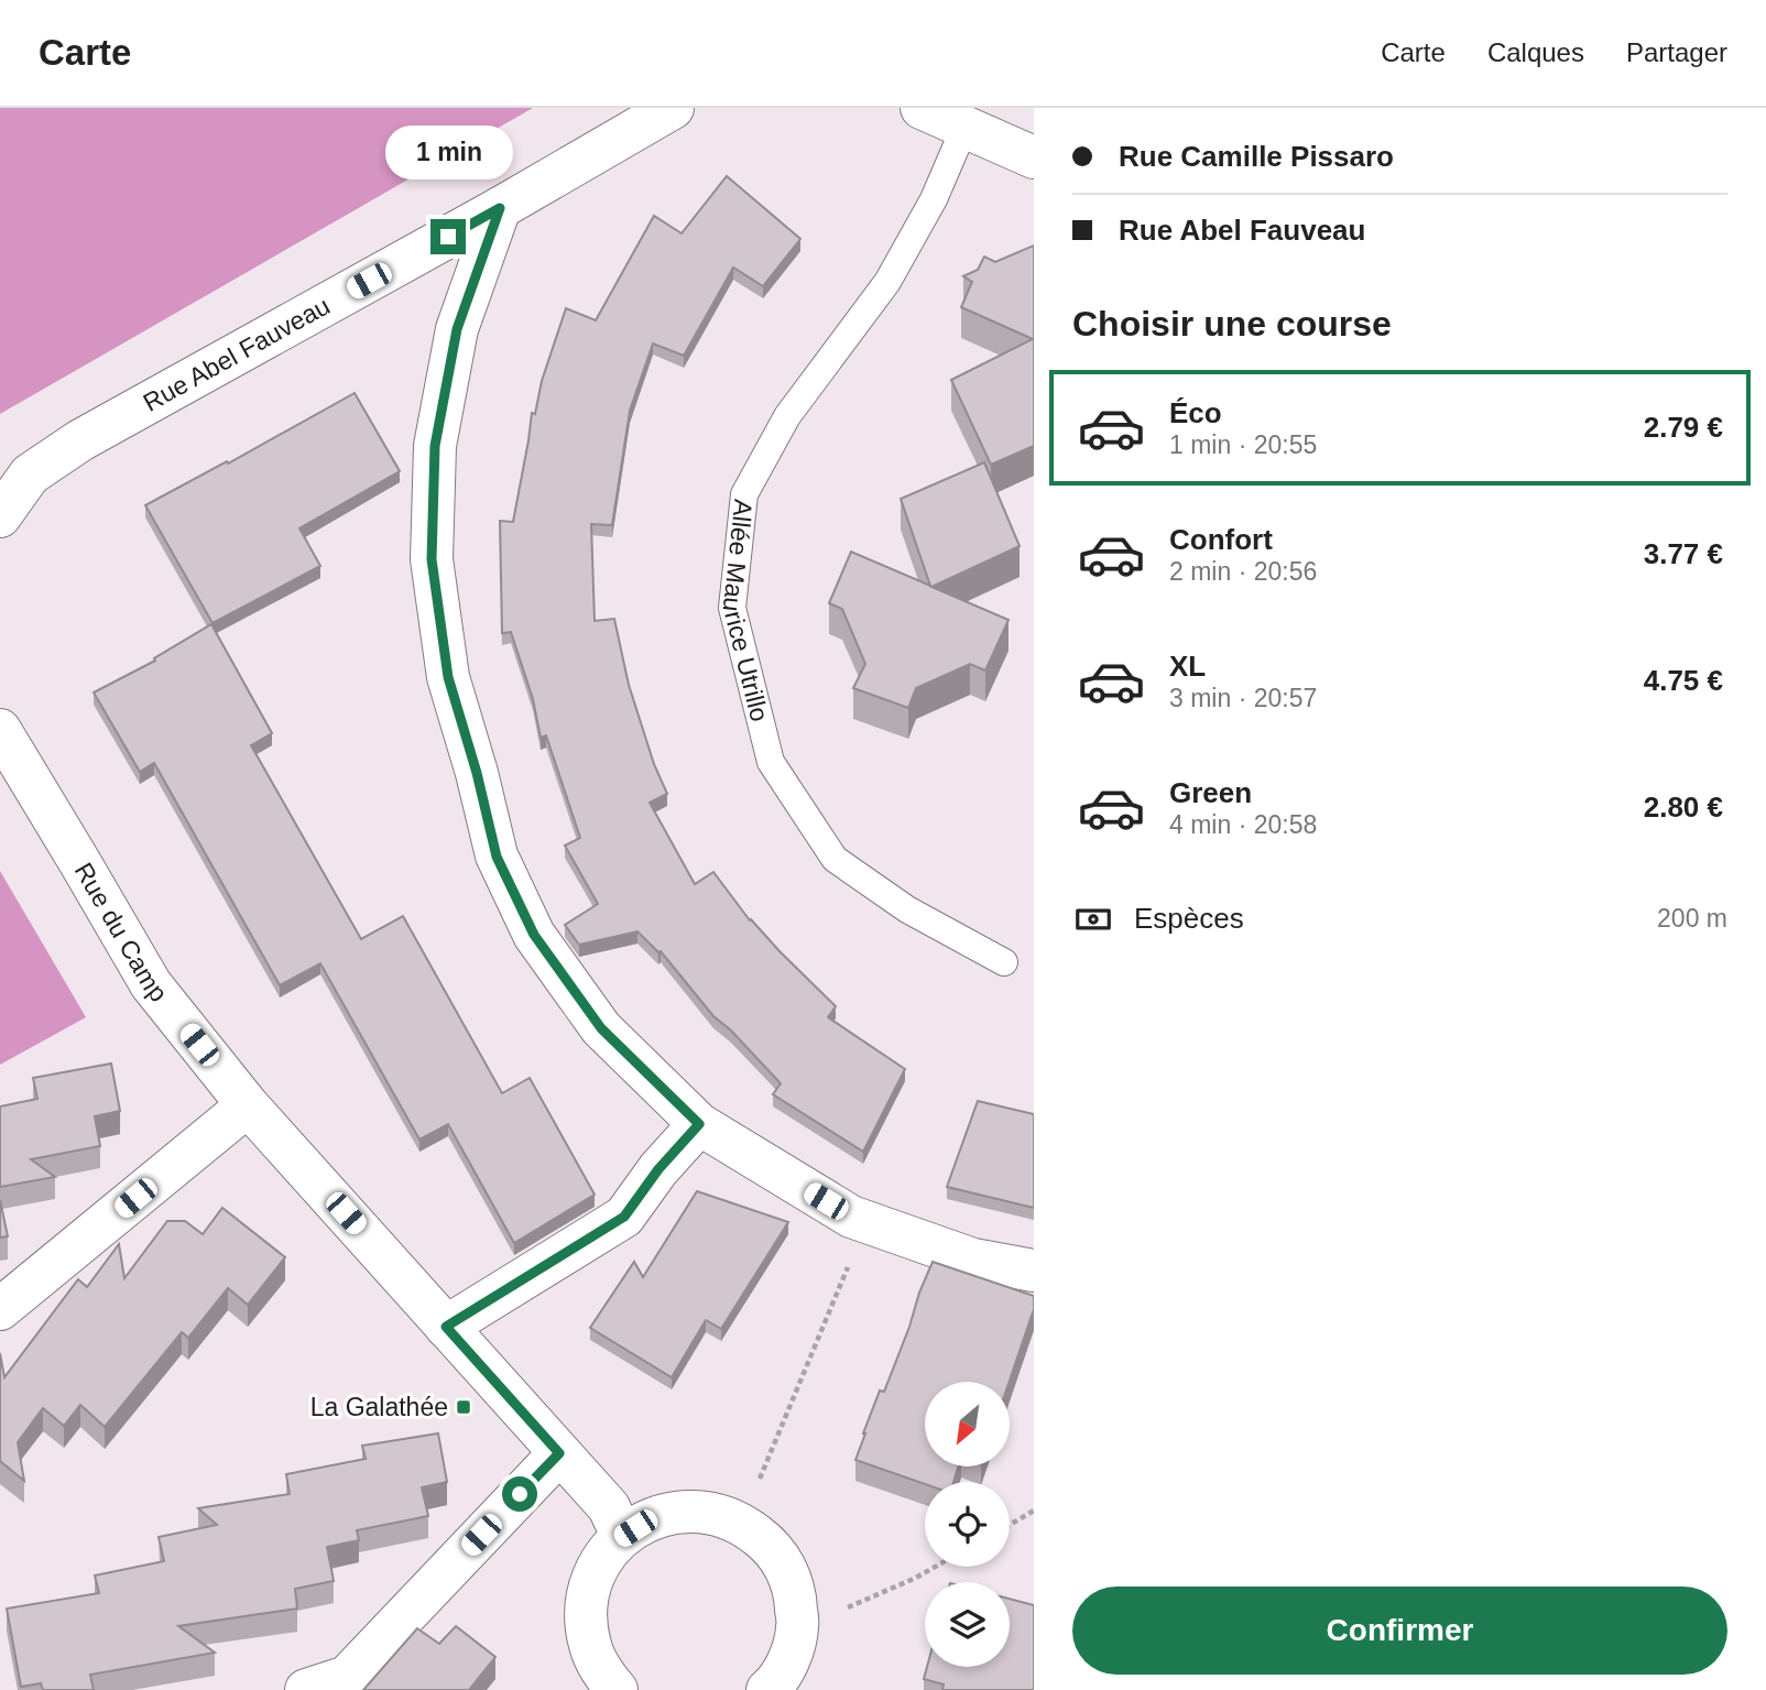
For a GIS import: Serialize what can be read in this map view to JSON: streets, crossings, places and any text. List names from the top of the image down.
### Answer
{
  "streets": {
    "street": ["Rue Abel Fauveau", "Rue du Camp"],
    "lane": ["Allée Maurice Utrillo"]
  },
  "places": {
    "transit": ["La Galathée"]
  },
  "north": "bottom left",
  "page": {
    "header": "Carte",
    "nav": ["Carte", "Calques", "Partager"],
    "banner": ["Rue Camille Pissaro", "Rue Abel Fauveau"],
    "bubble": "1 min",
    "heading": "Choisir une course",
    "list": [
      {
        "name": "Éco",
        "note": "1 min · 20:55",
        "value": "2.79 €"
      },
      {
        "name": "Confort",
        "note": "2 min · 20:56",
        "value": "3.77 €"
      },
      {
        "name": "XL",
        "note": "3 min · 20:57",
        "value": "4.75 €"
      },
      {
        "name": "Green",
        "note": "4 min · 20:58",
        "value": "2.80 €"
      }
    ],
    "pay": ["Espèces", "200 m"],
    "buttons": "Confirmer"
  }
}
